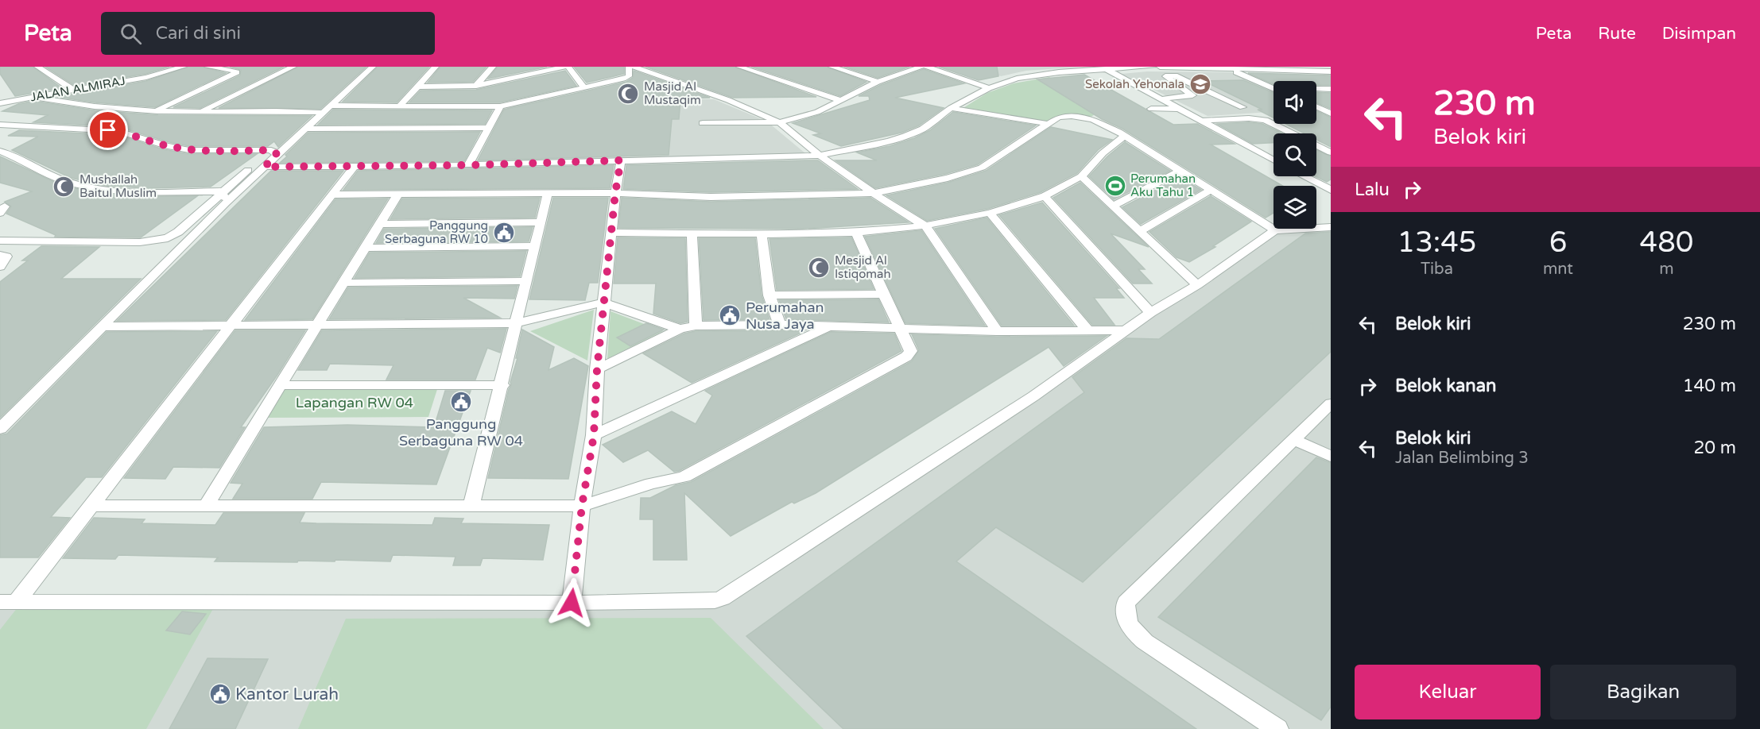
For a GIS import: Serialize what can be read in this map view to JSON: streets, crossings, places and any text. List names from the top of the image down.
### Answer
{
  "streets": {
    "street": ["JALAN ALMIRAJ"]
  },
  "parks": ["Lapangan RW 04"],
  "places": {
    "school or university": ["Sekolah Yehonala"],
    "mosque": ["Masjid Al Mustaqim", "Mushallah Baitul Muslim", "Mesjid Al Istiqomah"],
    "sports": ["Perumahan Aku Tahu 1"],
    "public building": [
      "Panggung Serbaguna RW 10",
      "Perumahan Nusa Jaya",
      "Panggung Serbaguna RW 04",
      "Kantor Lurah"
    ]
  },
  "page": {
    "header": "Peta",
    "search": "Cari di sini",
    "nav": ["Peta", "Rute", "Disimpan"],
    "turn": ["230 m", "Belok kiri"],
    "then": "Lalu",
    "eta": [
      "13:45",
      "Tiba",
      "6",
      "mnt",
      "480",
      "m"
    ],
    "list": [
      {
        "name": "Belok kiri",
        "value": "230 m"
      },
      {
        "name": "Belok kanan",
        "value": "140 m"
      },
      {
        "name": "Belok kiri",
        "note": "Jalan Belimbing 3",
        "value": "20 m"
      }
    ],
    "buttons": ["Keluar", "Bagikan"]
  }
}
